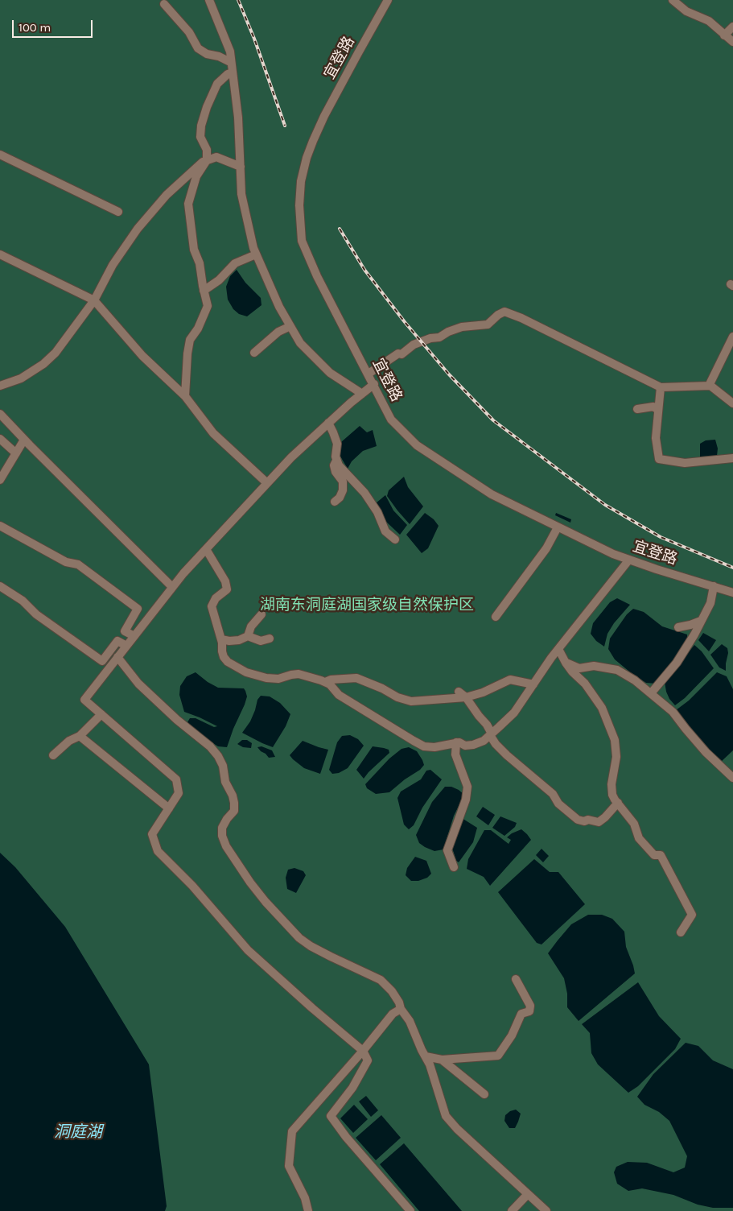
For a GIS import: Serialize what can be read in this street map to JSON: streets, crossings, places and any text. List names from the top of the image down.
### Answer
{
  "streets": {
    "street": ["宜登路"]
  },
  "water": ["洞庭湖"],
  "parks": ["湖南东洞庭湖国家级自然保护区"],
  "scale_bar": "100 m"
}
